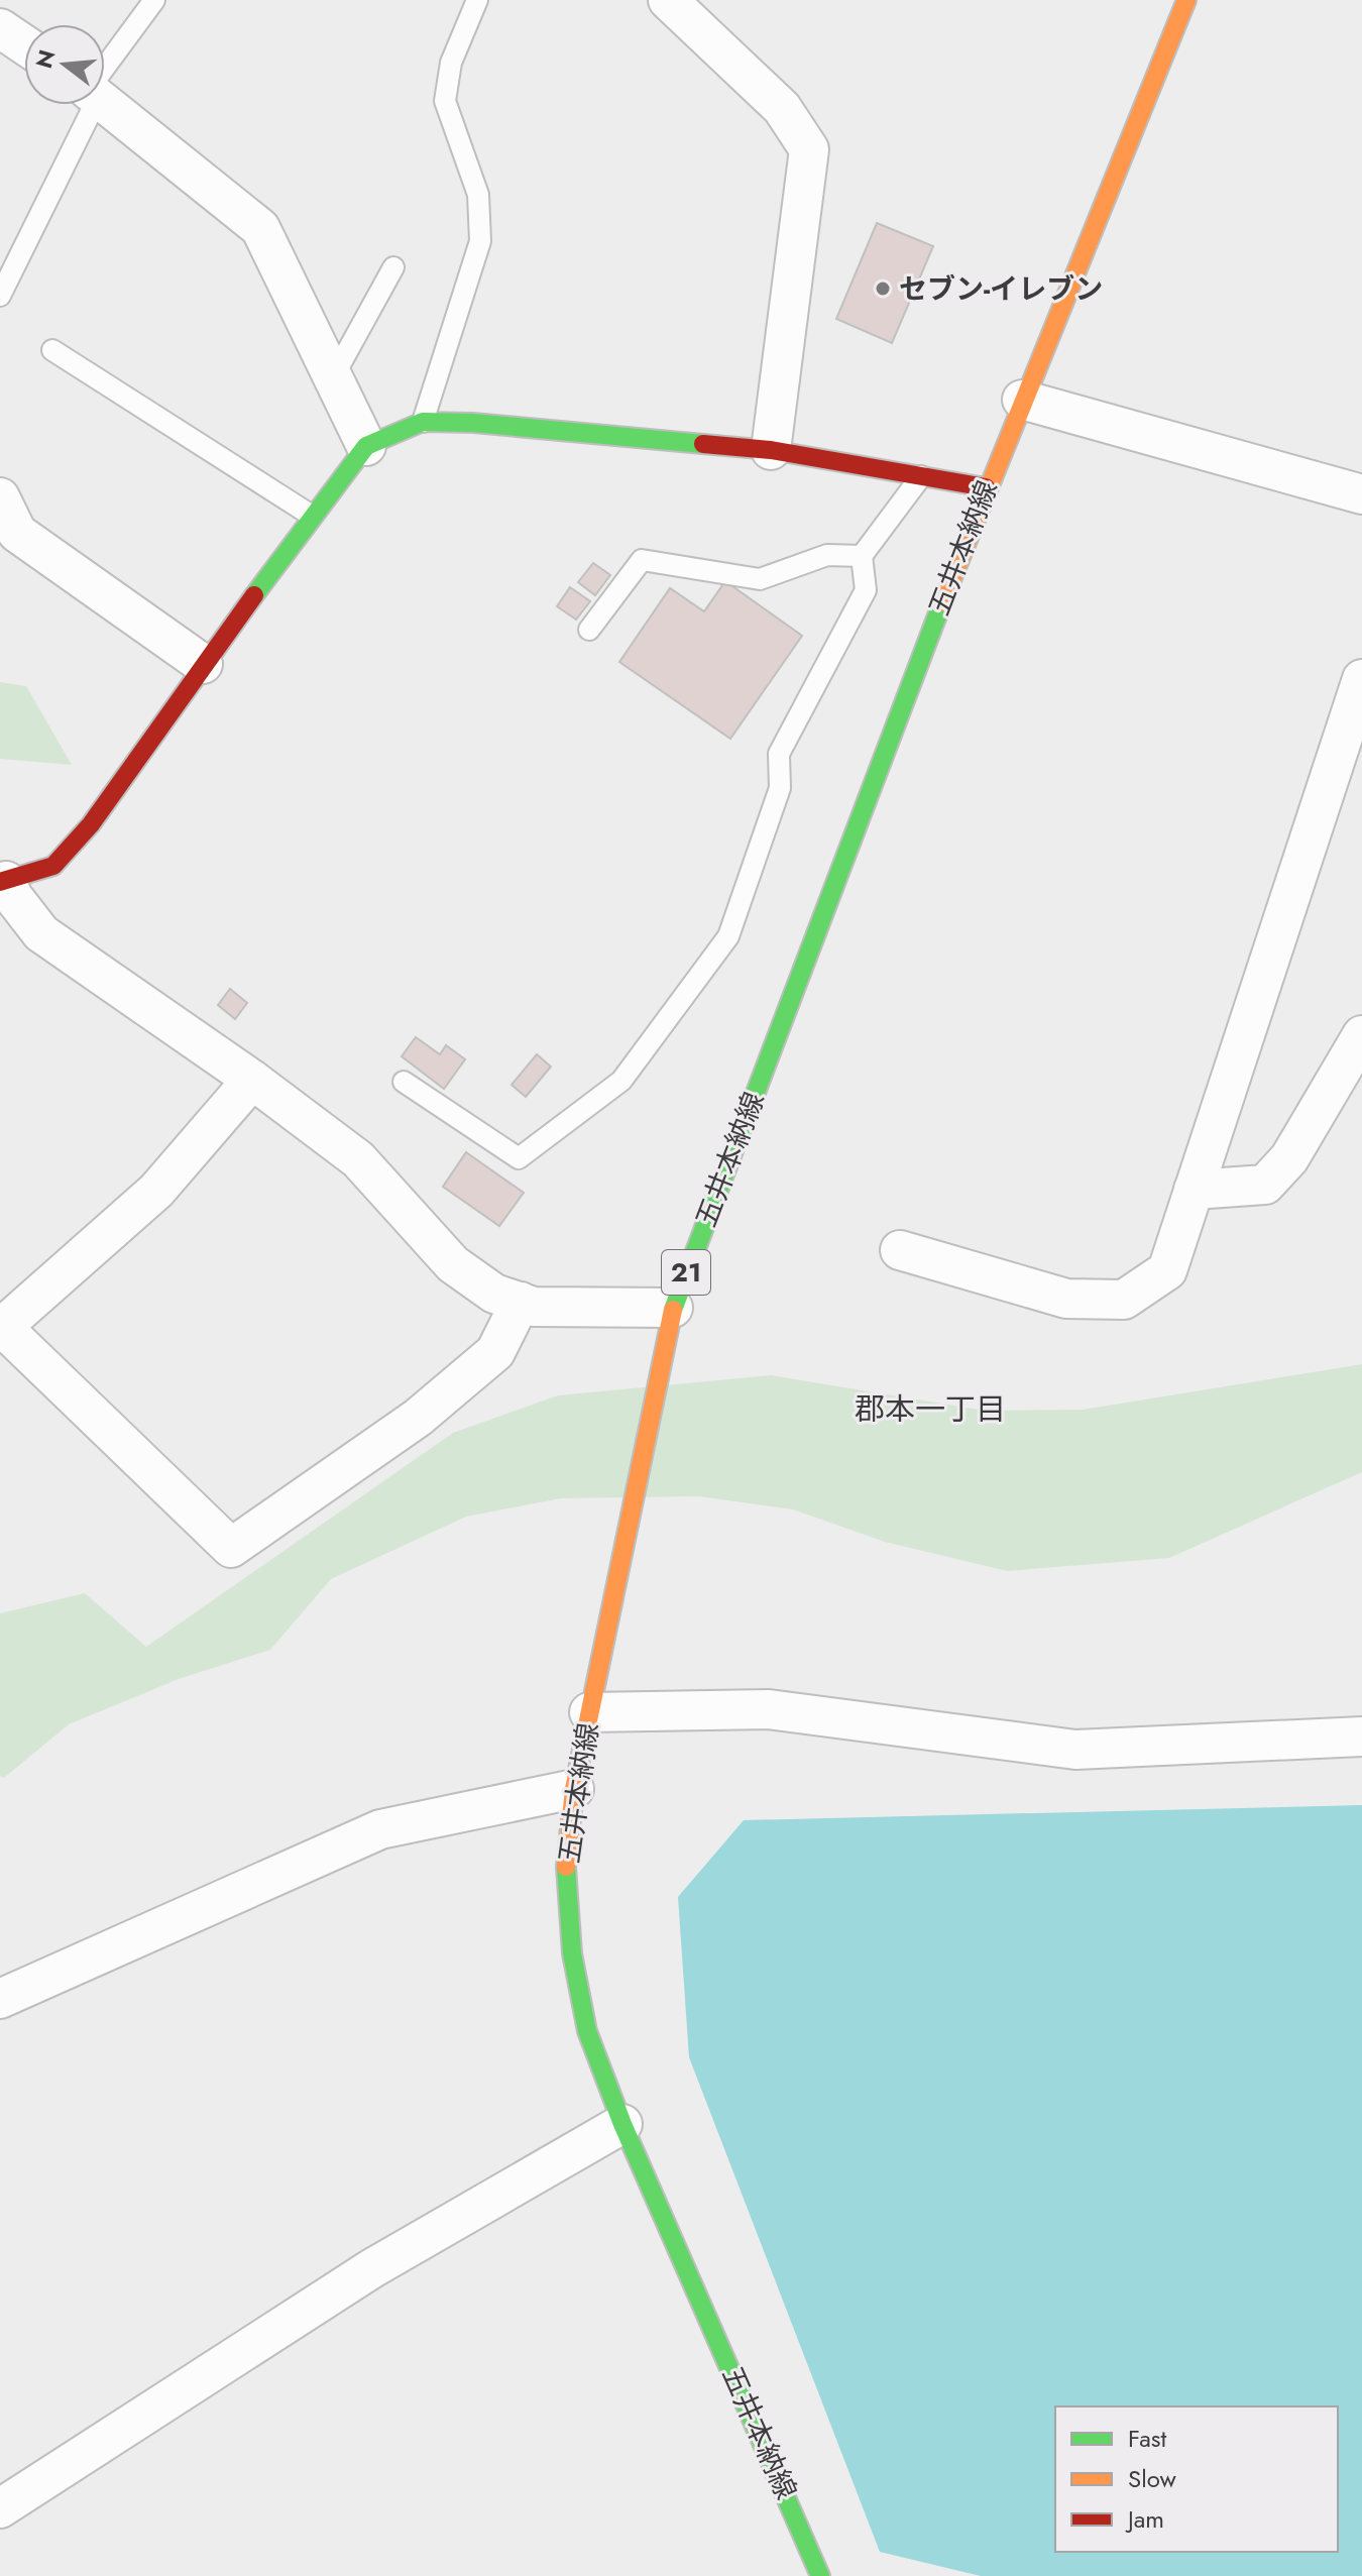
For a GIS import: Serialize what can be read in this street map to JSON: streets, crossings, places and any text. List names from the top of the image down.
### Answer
{
  "streets": {
    "main road": ["五井本納線", "21"]
  },
  "districts": ["郡本一丁目"],
  "places": ["セブン-イレブン"],
  "legend": ["Fast", "Slow", "Jam"],
  "north": "left"
}
